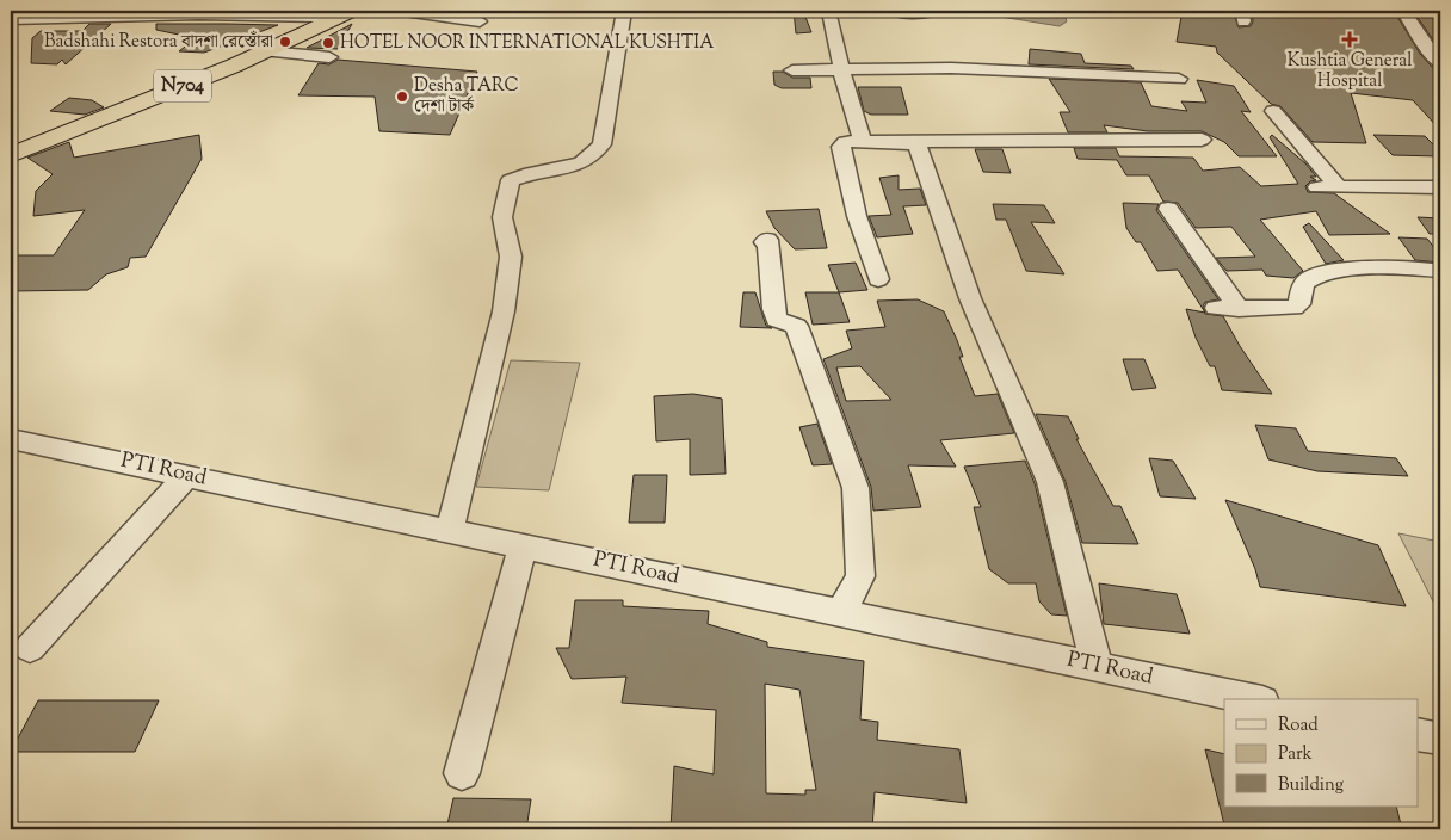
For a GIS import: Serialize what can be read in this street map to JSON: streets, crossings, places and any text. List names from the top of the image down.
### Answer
{
  "streets": {
    "highway": ["N704"],
    "street": ["PTI Road"]
  },
  "places": {
    "health": ["Kushtia General Hospital"],
    "other": ["Badshahi Restora বাদশা রেস্তোঁরা", "HOTEL NOOR INTERNATIONAL KUSHTIA", "Desha TARC দেশা টার্ক"]
  },
  "legend": ["Road", "Park", "Building"]
}
